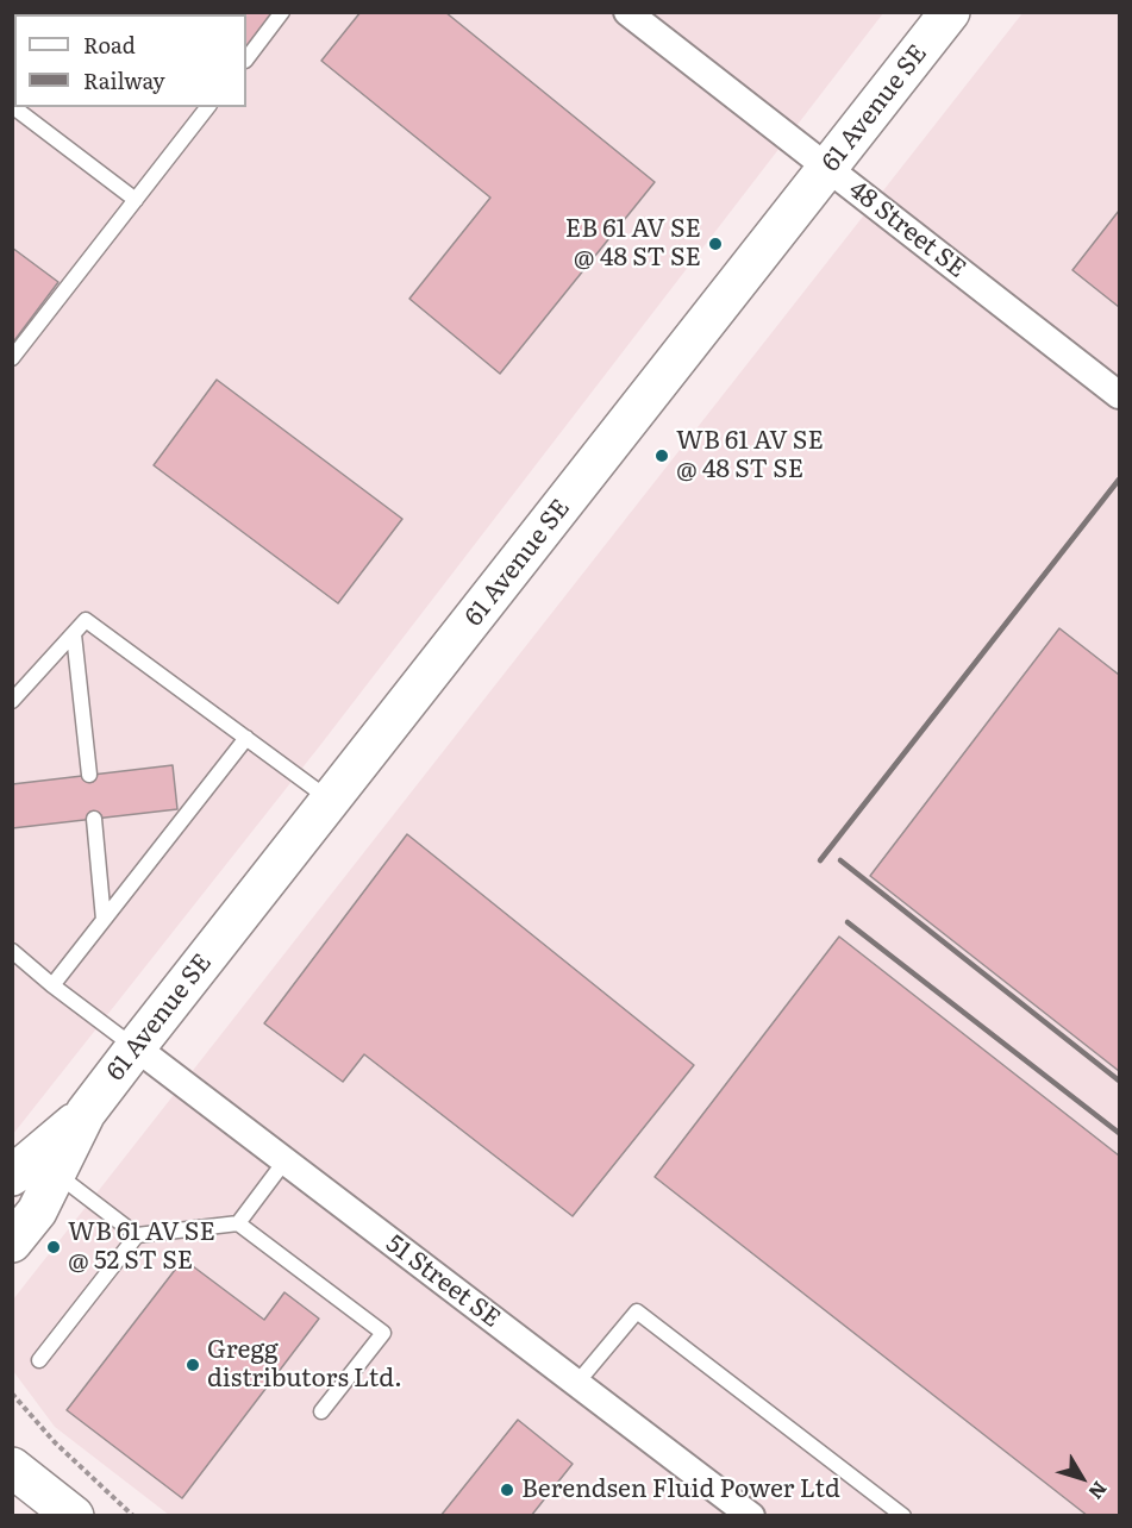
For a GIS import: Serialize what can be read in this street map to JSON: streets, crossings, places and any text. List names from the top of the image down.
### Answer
{
  "streets": {
    "street": ["61 Avenue SE", "48 Street SE", "51 Street SE"]
  },
  "crossings": [
    ["61 Avenue SE", "48 Street SE"],
    ["61 Avenue SE", "51 Street SE"]
  ],
  "places": [
    "EB 61 AV SE @ 48 ST SE",
    "WB 61 AV SE @ 48 ST SE",
    "WB 61 AV SE @ 52 ST SE",
    "Gregg distributors Ltd.",
    "Berendsen Fluid Power Ltd"
  ],
  "legend": ["Road", "Railway"],
  "north": "bottom right"
}
